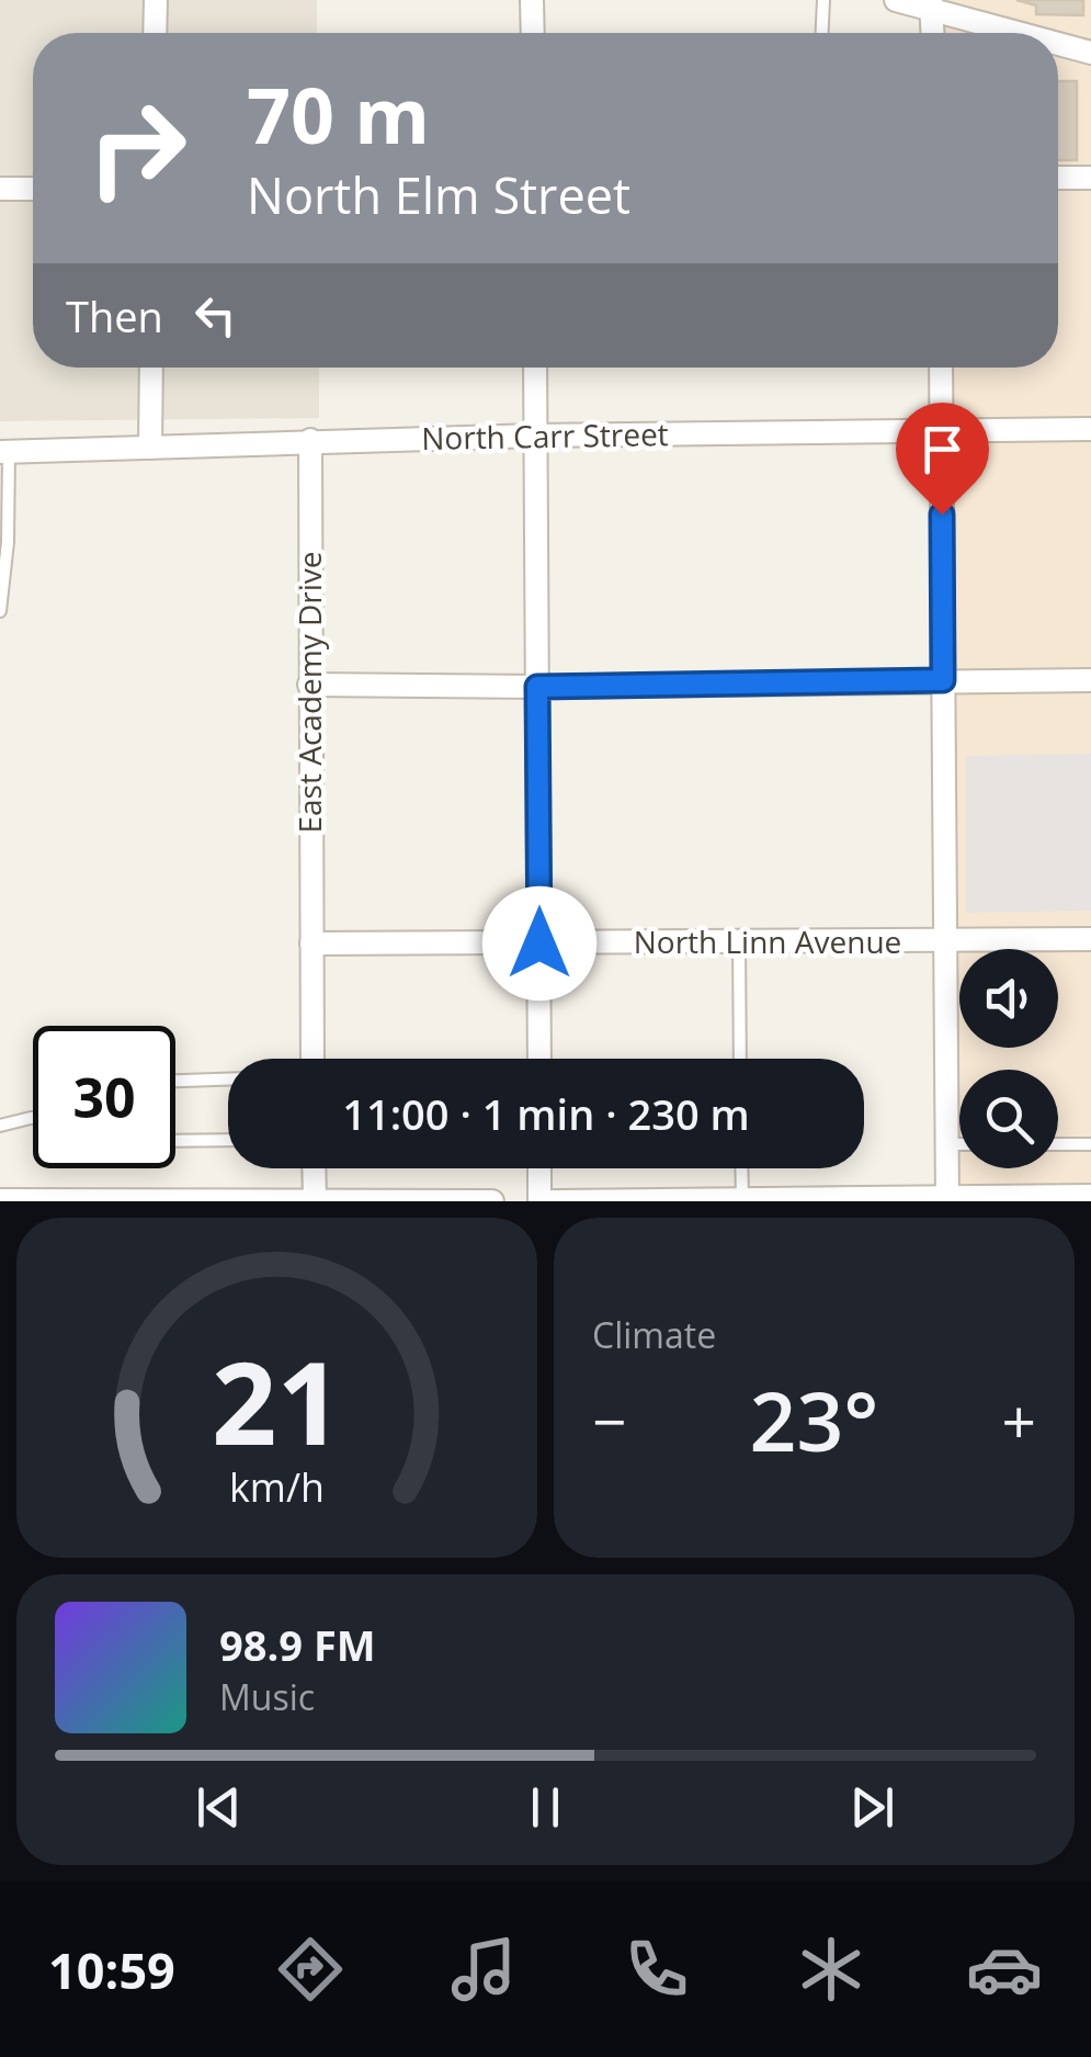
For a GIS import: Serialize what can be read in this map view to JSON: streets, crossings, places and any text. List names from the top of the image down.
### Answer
{
  "streets": {
    "street": ["North Carr Street", "East Academy Drive", "North Linn Avenue"]
  },
  "crossings": [
    ["North Carr Street", "East Academy Drive"],
    ["East Academy Drive", "North Linn Avenue"]
  ],
  "page": {
    "turn": ["70 m", "North Elm Street"],
    "then": "Then",
    "limit": "30",
    "trip": "11:00 · 1 min · 230 m",
    "tile": "Climate",
    "heat": ["−", "23°", "+"],
    "song": ["98.9 FM", "Music"],
    "tabs": "10:59",
    "gauge": ["21", "km/h"]
  }
}
